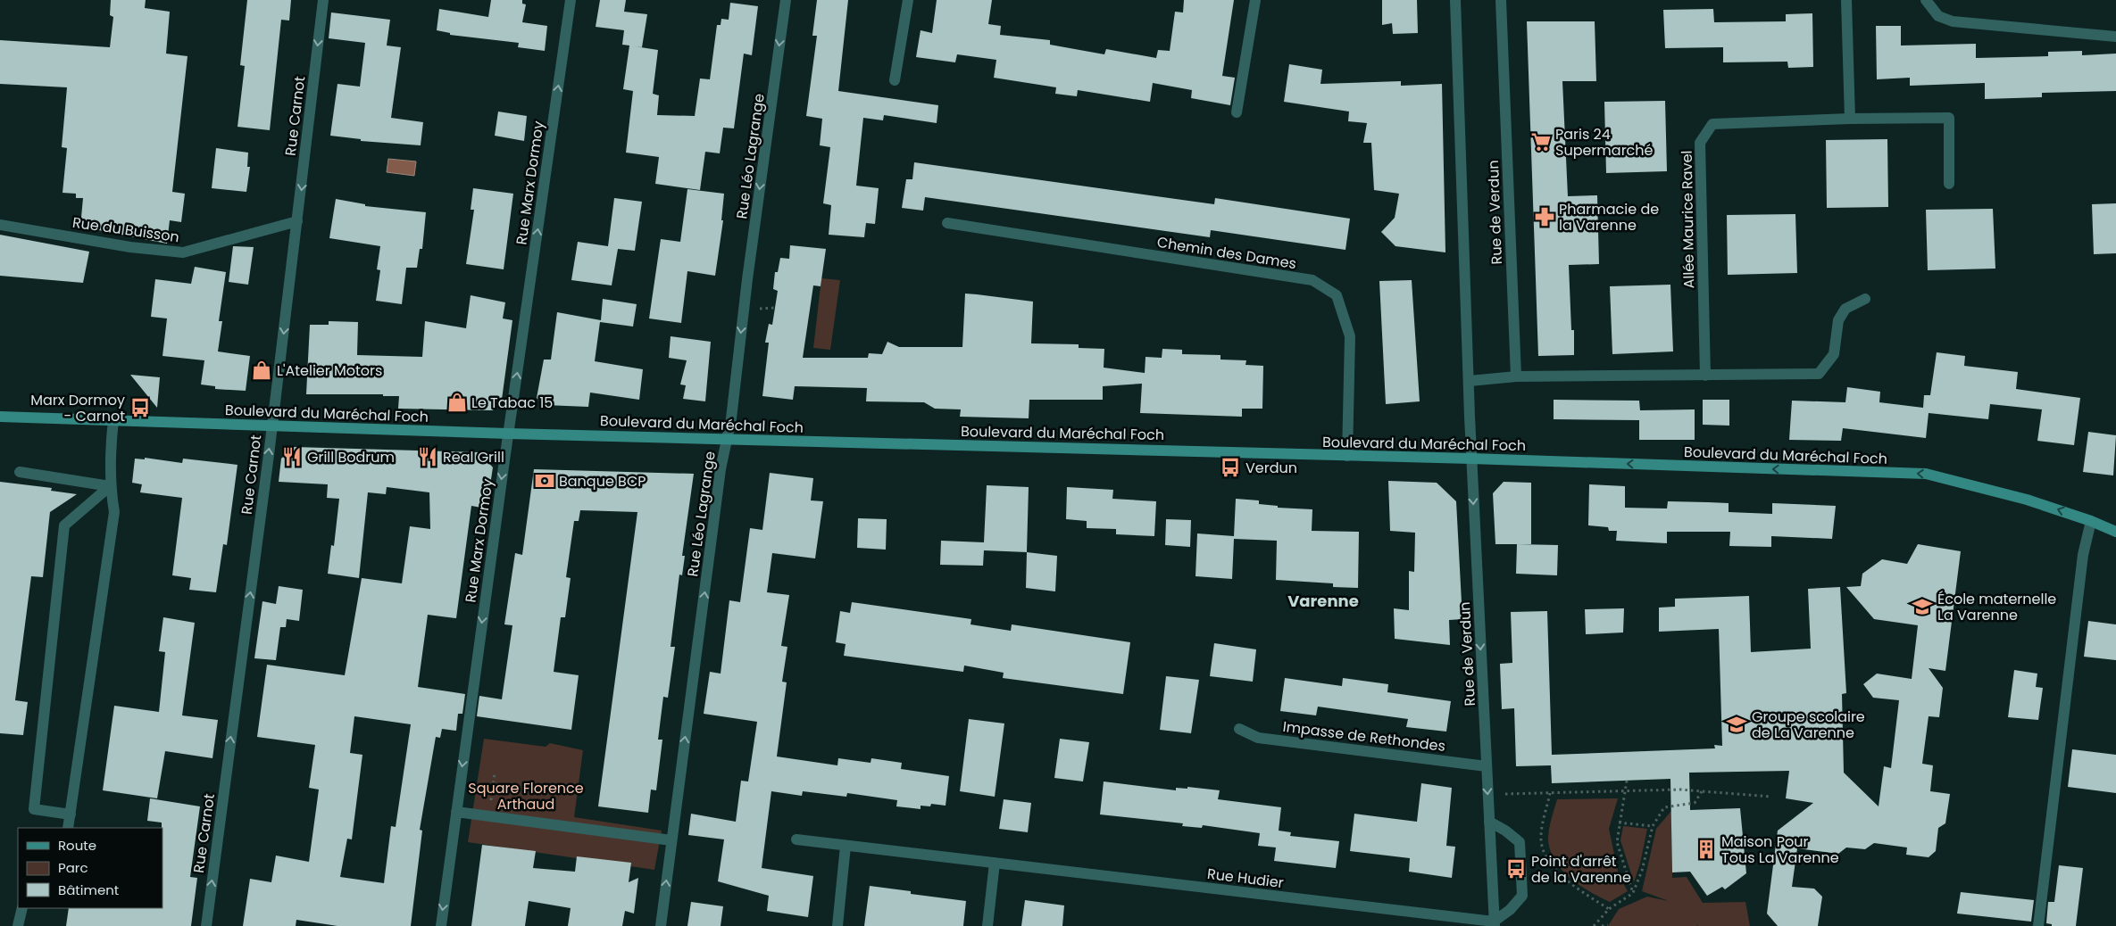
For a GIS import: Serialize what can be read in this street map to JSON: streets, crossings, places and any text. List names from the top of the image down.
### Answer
{
  "streets": {
    "main road": ["Boulevard du Maréchal Foch"],
    "street": [
      "Rue Carnot",
      "Rue Léo Lagrange",
      "Rue Marx Dormoy",
      "Rue de Verdun",
      "Allée Maurice Ravel",
      "Rue du Buisson",
      "Chemin des Dames",
      "Impasse de Rethondes",
      "Rue Hudier"
    ]
  },
  "crossings": [
    ["Rue Carnot", "Rue du Buisson"],
    ["Rue Carnot", "Boulevard du Maréchal Foch"],
    ["Rue Léo Lagrange", "Boulevard du Maréchal Foch"],
    ["Rue Marx Dormoy", "Boulevard du Maréchal Foch"],
    ["Rue de Verdun", "Boulevard du Maréchal Foch"],
    ["Rue de Verdun", "Impasse de Rethondes"],
    ["Rue de Verdun", "Rue Hudier"],
    ["Chemin des Dames", "Boulevard du Maréchal Foch"]
  ],
  "districts": ["Varenne"],
  "parks": ["Square Florence Arthaud"],
  "places": {
    "supermarket": ["Paris 24 Supermarché"],
    "pharmacy": ["Pharmacie de la Varenne"],
    "shop": ["L'Atelier Motors", "Le Tabac 15"],
    "bus stop": ["Marx Dormoy - Carnot", "Verdun", "Point d'arrêt de la Varenne"],
    "restaurant": ["Grill Bodrum", "Real Grill"],
    "bank": ["Banque BCP"],
    "school or university": ["École maternelle La Varenne", "Groupe scolaire de La Varenne"],
    "building": ["Maison Pour Tous La Varenne"]
  },
  "legend": ["Route", "Parc", "Bâtiment"]
}
